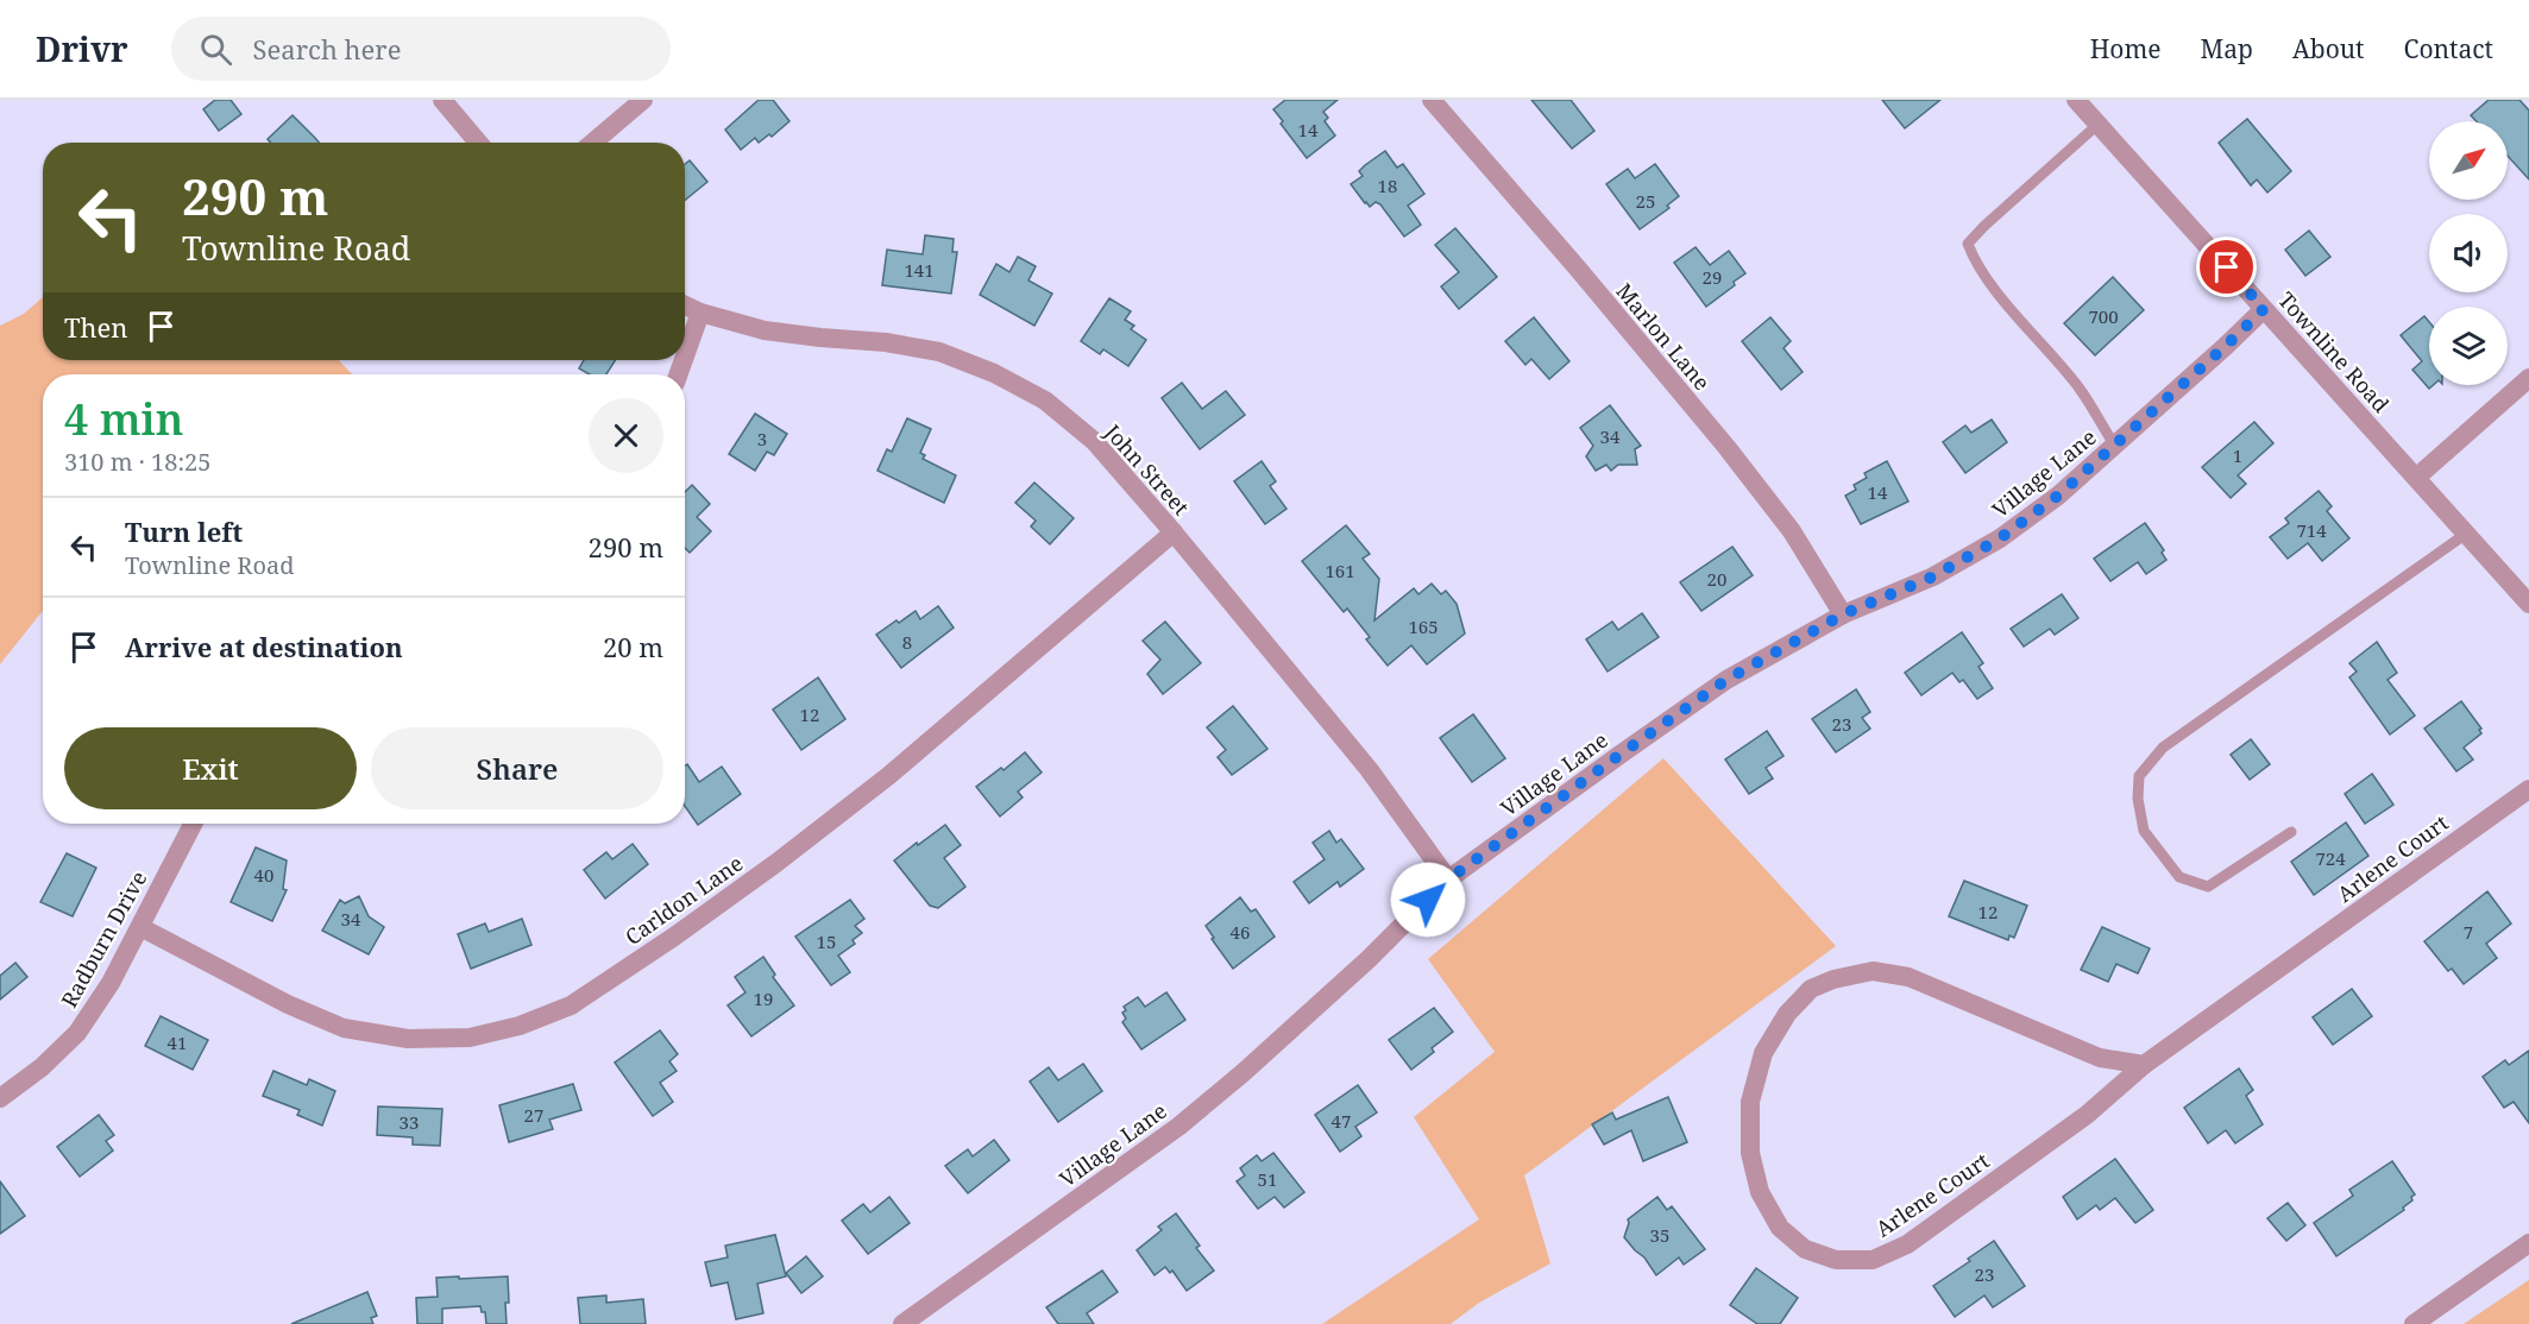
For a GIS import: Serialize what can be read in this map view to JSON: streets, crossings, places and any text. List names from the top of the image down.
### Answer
{
  "streets": {
    "street": [
      "Marlon Lane",
      "Townline Road",
      "John Street",
      "Village Lane",
      "Arlene Court",
      "Carldon Lane",
      "Radburn Drive"
    ]
  },
  "crossings": [
    ["Marlon Lane", "Village Lane"],
    ["Townline Road", "Village Lane"],
    ["John Street", "Village Lane"],
    ["John Street", "Carldon Lane"],
    ["Carldon Lane", "Radburn Drive"]
  ],
  "house_numbers": [
    "14",
    "18",
    "25",
    "141",
    "29",
    "700",
    "34",
    "3",
    "1",
    "14",
    "714",
    "161",
    "20",
    "165",
    "8",
    "12",
    "23",
    "724",
    "40",
    "12",
    "34",
    "46",
    "7",
    "15",
    "19",
    "41",
    "27",
    "47",
    "33",
    "51",
    "35",
    "23"
  ],
  "north": "top right",
  "page": {
    "header": "Drivr",
    "search": "Search here",
    "nav": [
      "Home",
      "Map",
      "About",
      "Contact"
    ],
    "turn": ["290 m", "Townline Road"],
    "then": "Then",
    "heading": ["4 min", "310 m · 18:25"],
    "list": [
      {
        "name": "Turn left",
        "note": "Townline Road",
        "value": "290 m"
      },
      {
        "name": "Arrive at destination",
        "value": "20 m"
      }
    ],
    "buttons": ["Exit", "Share"]
  }
}
